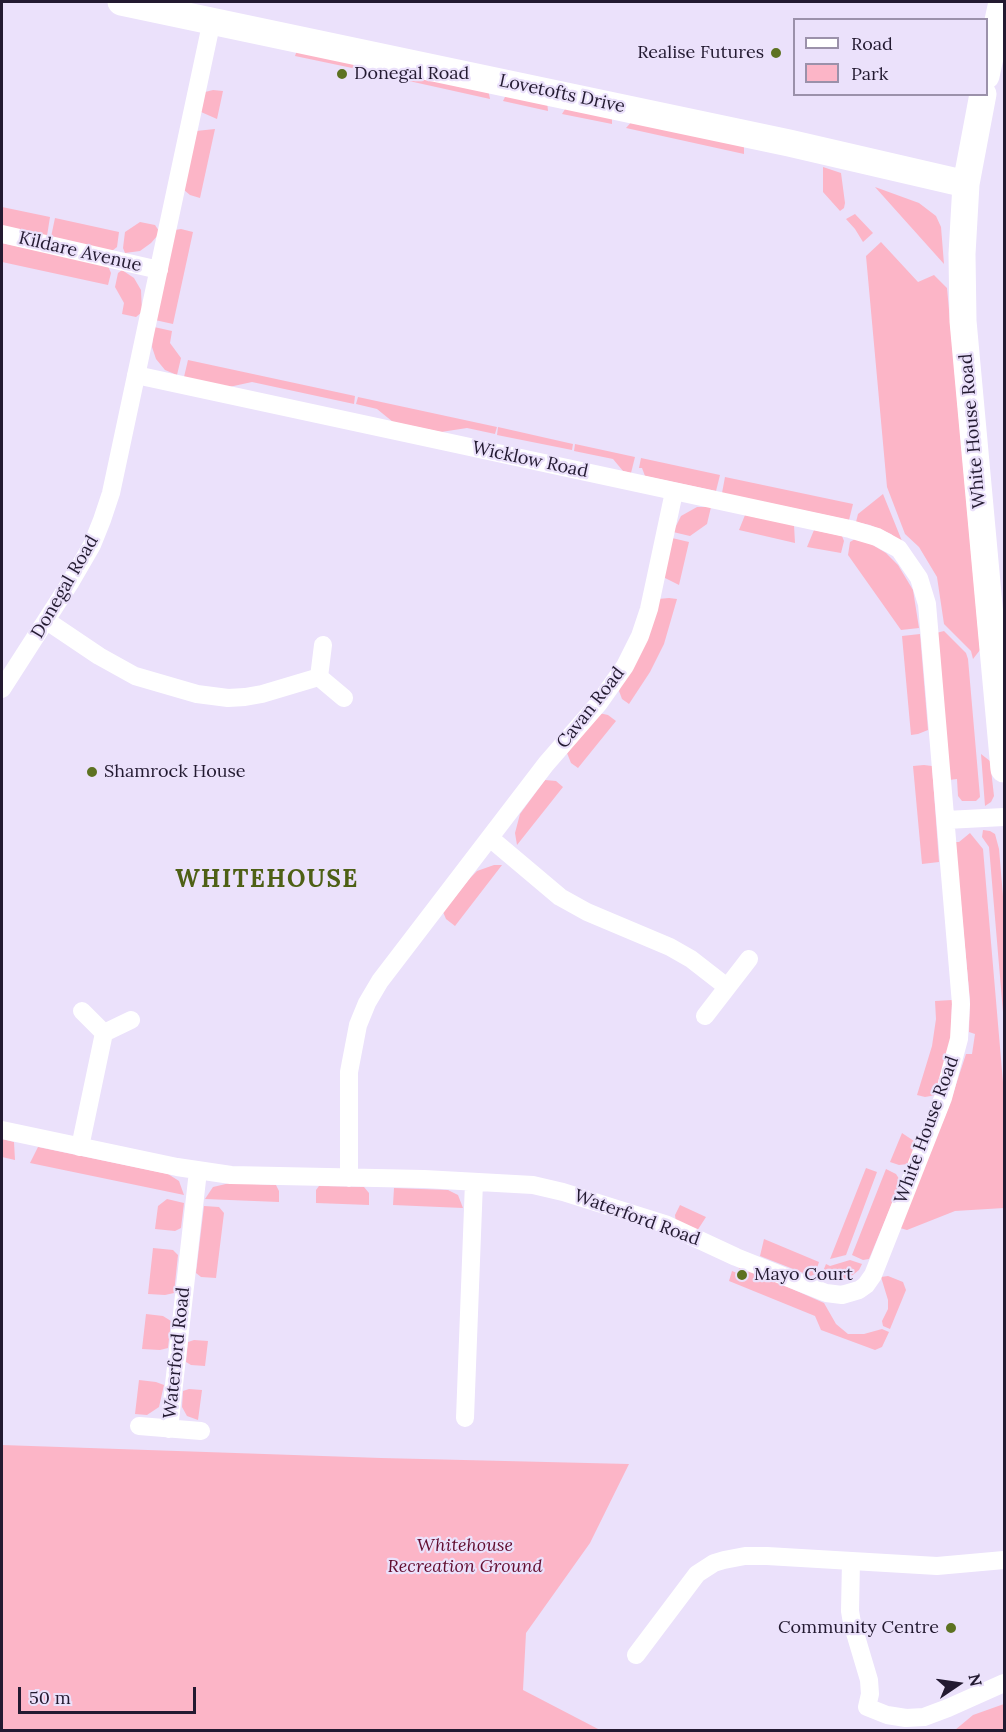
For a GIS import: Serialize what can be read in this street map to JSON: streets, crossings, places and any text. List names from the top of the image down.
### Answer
{
  "streets": {
    "street": [
      "Lovetofts Drive",
      "Kildare Avenue",
      "White House Road",
      "Wicklow Road",
      "Donegal Road",
      "Cavan Road",
      "Waterford Road"
    ]
  },
  "crossings": [
    ["Lovetofts Drive", "White House Road"],
    ["Lovetofts Drive", "Donegal Road"],
    ["Kildare Avenue", "Donegal Road"],
    ["White House Road", "Wicklow Road"],
    ["White House Road", "Waterford Road"],
    ["Wicklow Road", "Donegal Road"],
    ["Wicklow Road", "Cavan Road"],
    ["Cavan Road", "Waterford Road"]
  ],
  "districts": ["WHITEHOUSE"],
  "parks": ["Whitehouse Recreation Ground"],
  "places": [
    "Realise Futures",
    "Donegal Road",
    "Shamrock House",
    "Mayo Court",
    "Community Centre"
  ],
  "legend": ["Road", "Park"],
  "scale_bar": "50 m",
  "north": "right"
}
